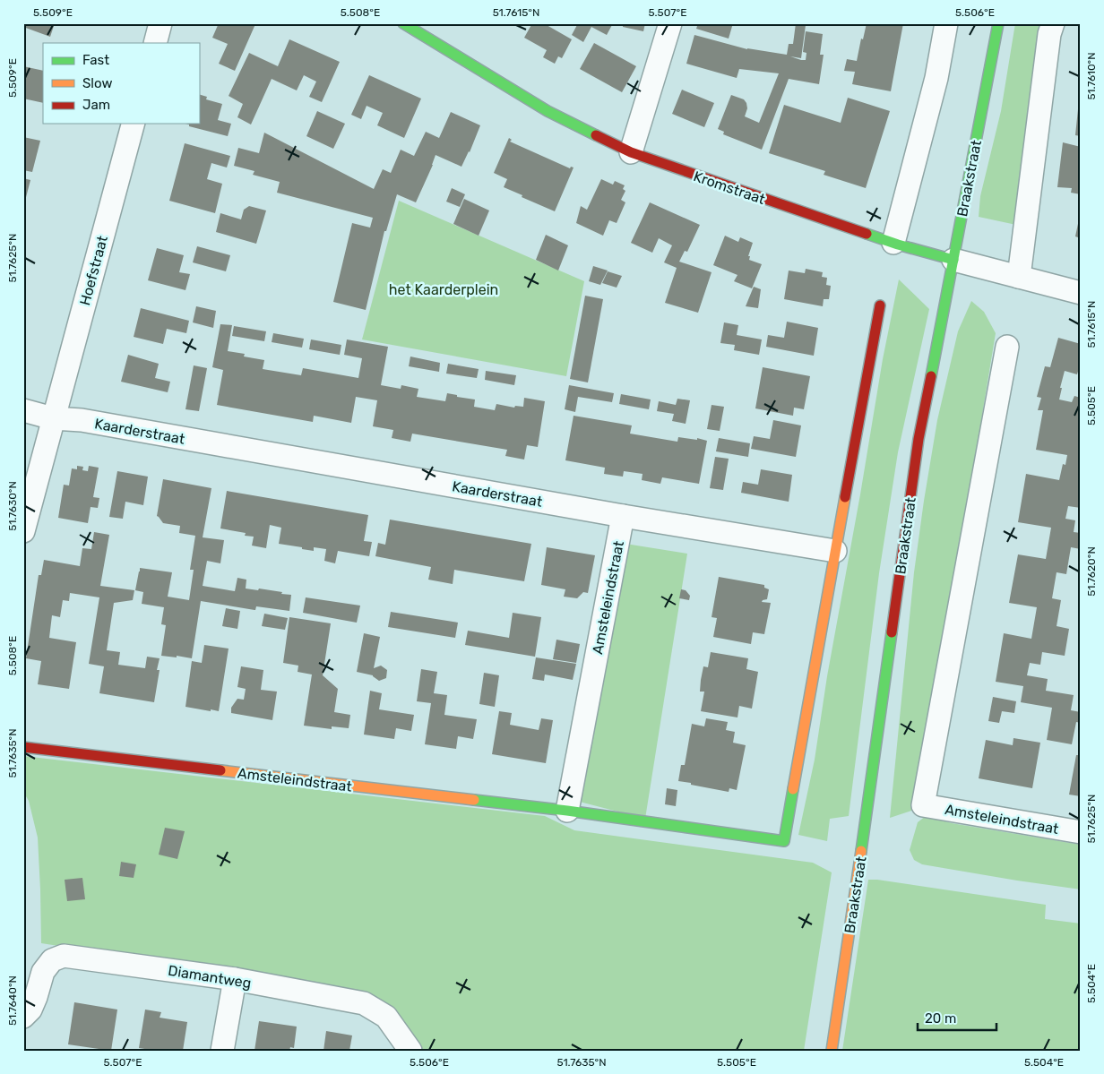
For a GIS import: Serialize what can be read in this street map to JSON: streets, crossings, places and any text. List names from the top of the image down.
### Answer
{
  "streets": {
    "street": [
      "Braakstraat",
      "Kromstraat",
      "Hoefstraat",
      "Kaarderstraat",
      "Amsteleindstraat",
      "Diamantweg"
    ]
  },
  "crossings": [
    ["Braakstraat", "Kromstraat"],
    ["Hoefstraat", "Kaarderstraat"],
    ["Kaarderstraat", "Amsteleindstraat"]
  ],
  "parks": ["het Kaarderplein"],
  "legend": ["Fast", "Slow", "Jam"],
  "scale_bar": "20 m",
  "coordinates": [
    "5.509°E",
    "5.508°E",
    "51.7615°N",
    "5.507°E",
    "5.506°E",
    "51.7610°N",
    "51.7625°N",
    "5.505°E",
    "51.7630°N",
    "51.7620°N",
    "51.7635°N",
    "5.504°E",
    "51.7640°N"
  ]
}
